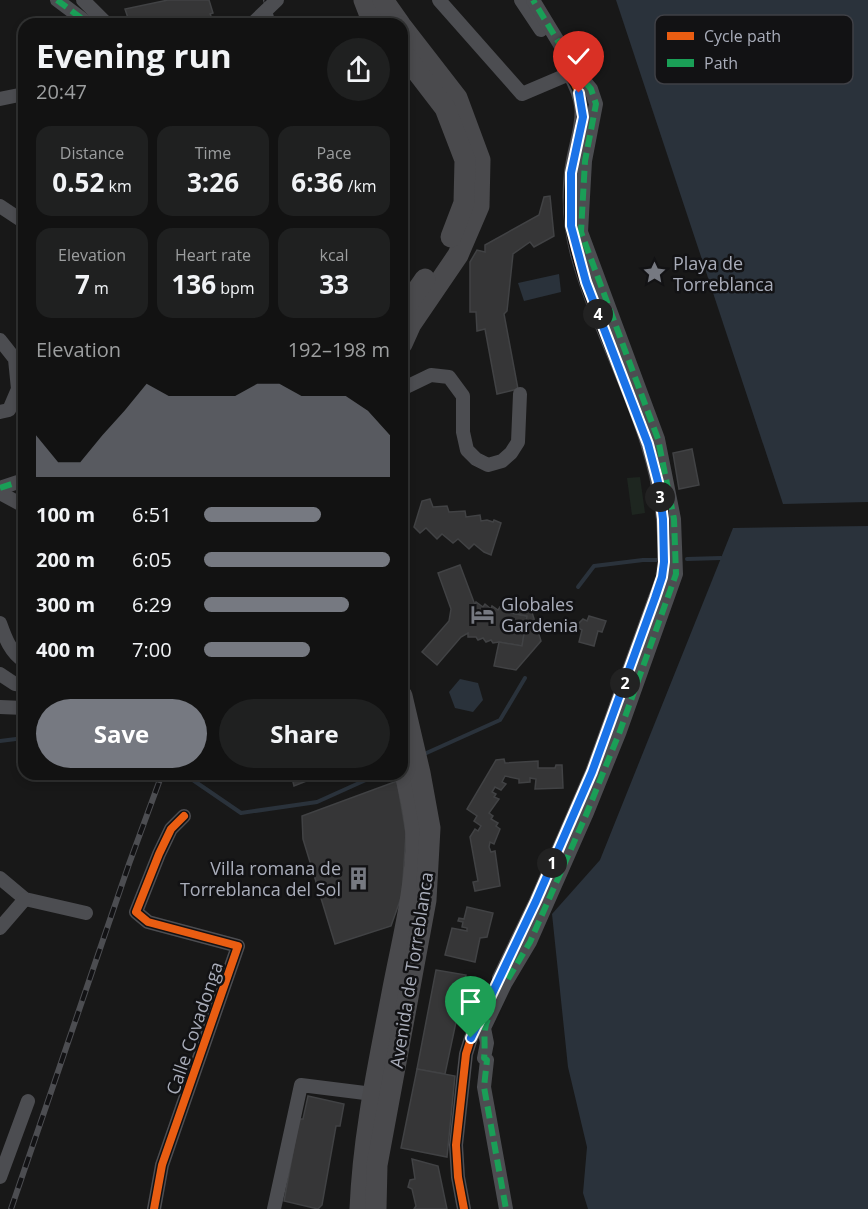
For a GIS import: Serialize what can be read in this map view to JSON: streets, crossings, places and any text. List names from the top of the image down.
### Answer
{
  "streets": {
    "main road": ["Avenida de Torreblanca"],
    "street": ["Calle Covadonga"]
  },
  "places": {
    "place": ["Playa de Torreblanca"],
    "hotel": ["Globales Gardenia"],
    "building": ["Villa romana de Torreblanca del Sol"]
  },
  "legend": ["Cycle path", "Path"],
  "page": {
    "heading": ["Evening run", "20:47"],
    "stats": [
      ["Distance", "0.52 km"],
      ["Time", "3:26"],
      ["Pace", "6:36 /km"],
      ["Elevation", "7 m"],
      ["Heart rate", "136 bpm"],
      ["kcal", "33"]
    ],
    "pins": [
      "4",
      "3",
      "2",
      "1"
    ],
    "chart": ["Elevation", "192–198 m"],
    "list": [
      {
        "name": "100 m",
        "note": "6:51"
      },
      {
        "name": "200 m",
        "note": "6:05"
      },
      {
        "name": "300 m",
        "note": "6:29"
      },
      {
        "name": "400 m",
        "note": "7:00"
      }
    ],
    "buttons": ["Save", "Share"]
  }
}
